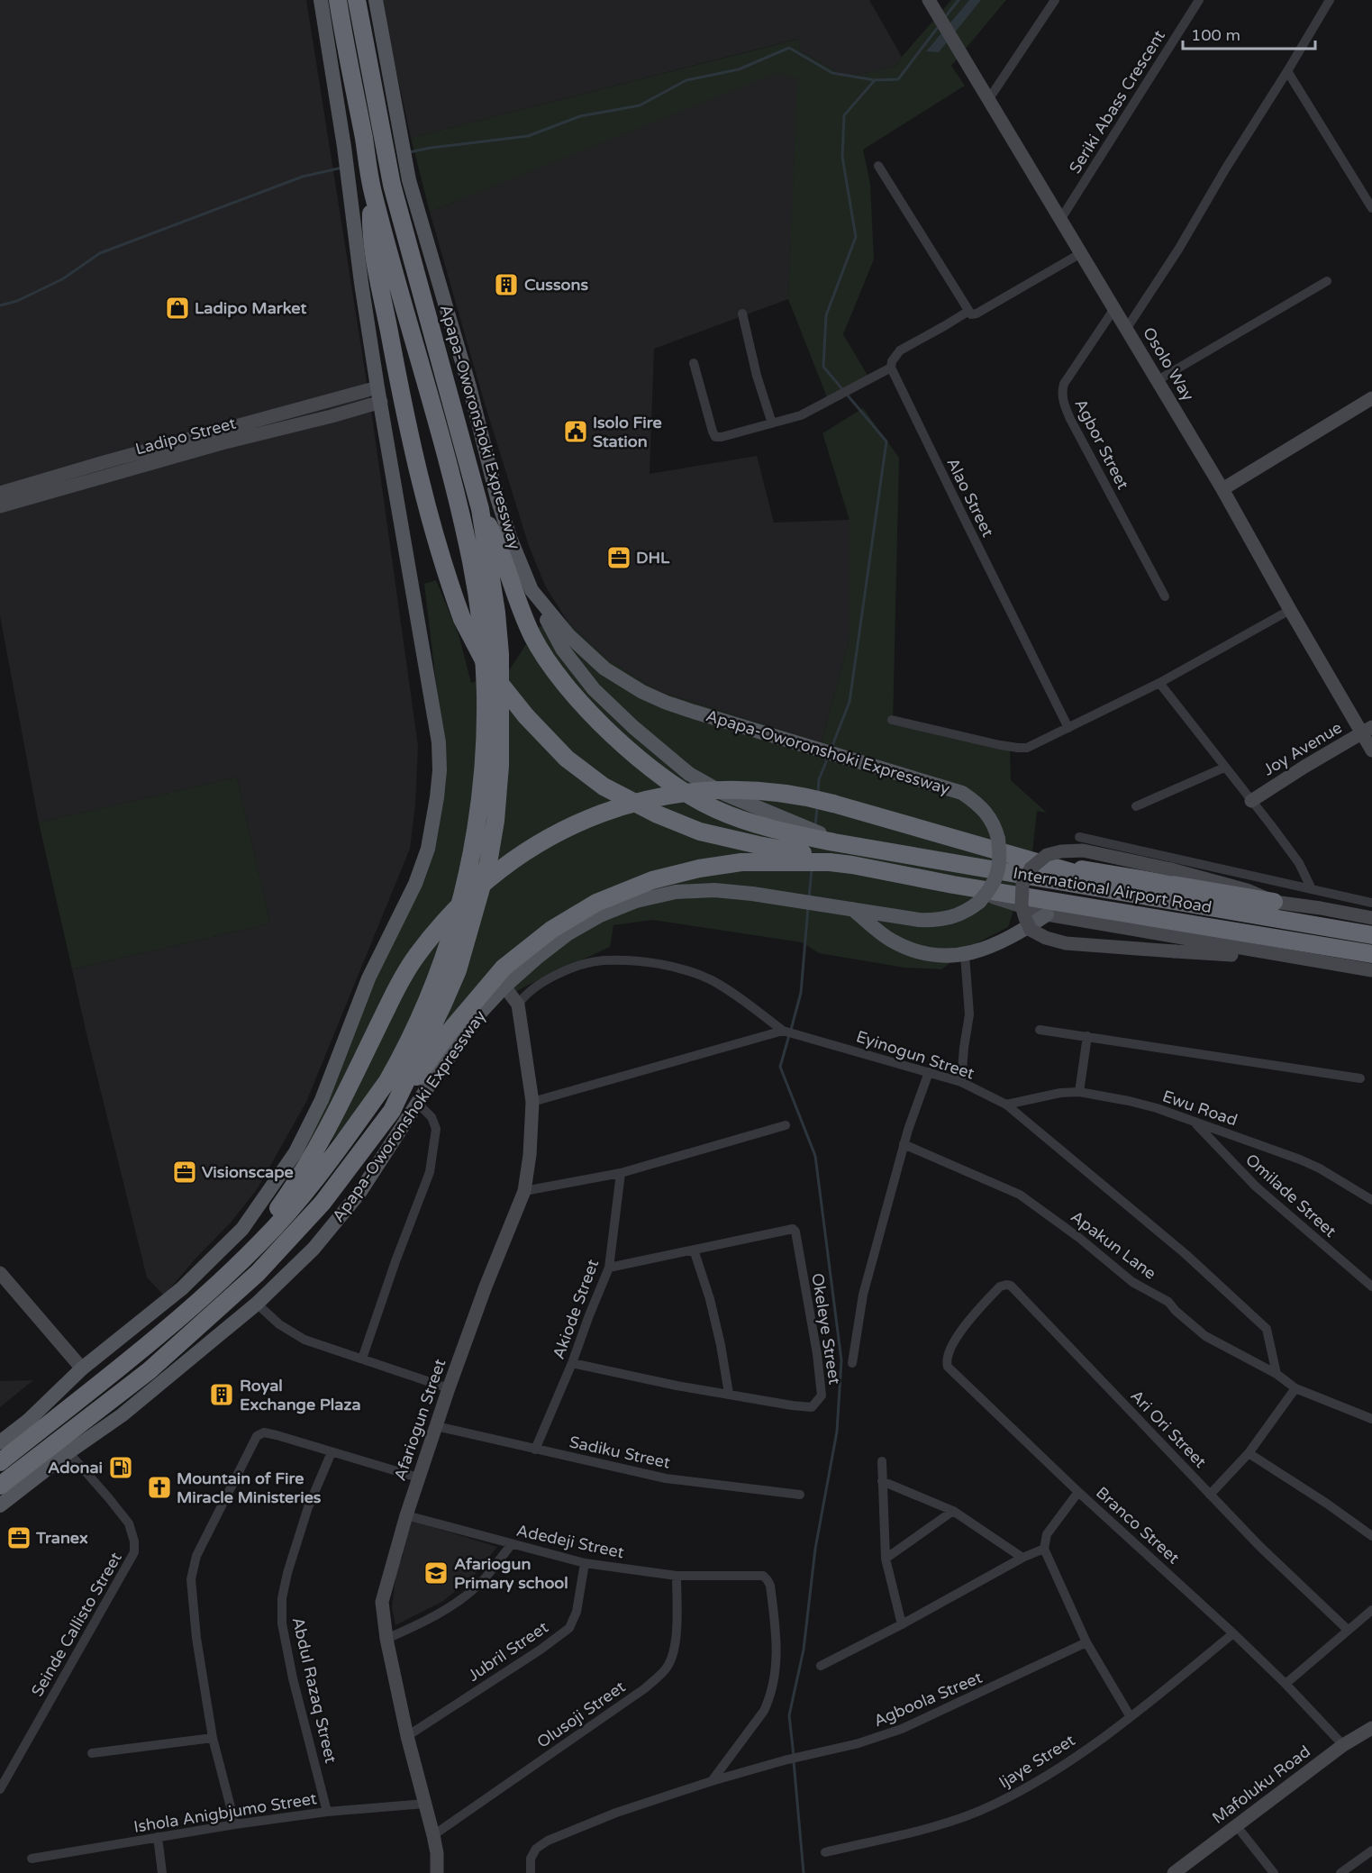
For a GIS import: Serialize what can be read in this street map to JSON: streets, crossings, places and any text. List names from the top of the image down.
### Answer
{
  "streets": {
    "highway": ["Apapa-Oworonshoki Expressway", "International Airport Road"],
    "main road": [
      "Osolo Way",
      "Ladipo Street",
      "Joy Avenue",
      "Afariogun Street",
      "Mafoluku Road"
    ],
    "street": [
      "Seriki Abass Crescent",
      "Agbor Street",
      "Alao Street",
      "Eyinogun Street",
      "Ewu Road",
      "Omilade Street",
      "Apakun Lane",
      "Akiode Street",
      "Okeleye Street",
      "Ari Ori Street",
      "Sadiku Street",
      "Branco Street",
      "Adedeji Street",
      "Seinde Callisto Street",
      "Jubril Street",
      "Abdul Razaq Street",
      "Agboola Street",
      "Olusoji Street",
      "Ijaye Street",
      "Ishola Anigbjumo Street"
    ]
  },
  "crossings": [
    ["Seriki Abass Crescent", "Osolo Way"],
    ["Osolo Way", "Agbor Street"],
    ["Osolo Way", "Joy Avenue"],
    ["Apapa-Oworonshoki Expressway", "Afariogun Street"],
    ["Apapa-Oworonshoki Expressway", "Seinde Callisto Street"],
    ["Eyinogun Street", "Ewu Road"],
    ["Eyinogun Street", "Apakun Lane"],
    ["Eyinogun Street", "Afariogun Street"],
    ["Ewu Road", "Omilade Street"],
    ["Akiode Street", "Okeleye Street"],
    ["Akiode Street", "Sadiku Street"],
    ["Afariogun Street", "Sadiku Street"],
    ["Afariogun Street", "Adedeji Street"],
    ["Afariogun Street", "Jubril Street"],
    ["Afariogun Street", "Olusoji Street"],
    ["Afariogun Street", "Ishola Anigbjumo Street"],
    ["Ari Ori Street", "Branco Street"],
    ["Branco Street", "Ijaye Street"],
    ["Branco Street", "Mafoluku Road"],
    ["Adedeji Street", "Jubril Street"],
    ["Adedeji Street", "Agboola Street"],
    ["Adedeji Street", "Olusoji Street"],
    ["Abdul Razaq Street", "Ishola Anigbjumo Street"]
  ],
  "places": {
    "building": ["Cussons", "Royal Exchange Plaza"],
    "shop": ["Ladipo Market"],
    "public building": ["Isolo Fire Station"],
    "office": ["DHL", "Visionscape", "Tranex"],
    "fuel station": ["Adonai"],
    "church": ["Mountain of Fire Miracle Ministeries"],
    "school or university": ["Afariogun Primary school"]
  },
  "scale_bar": "100 m"
}
